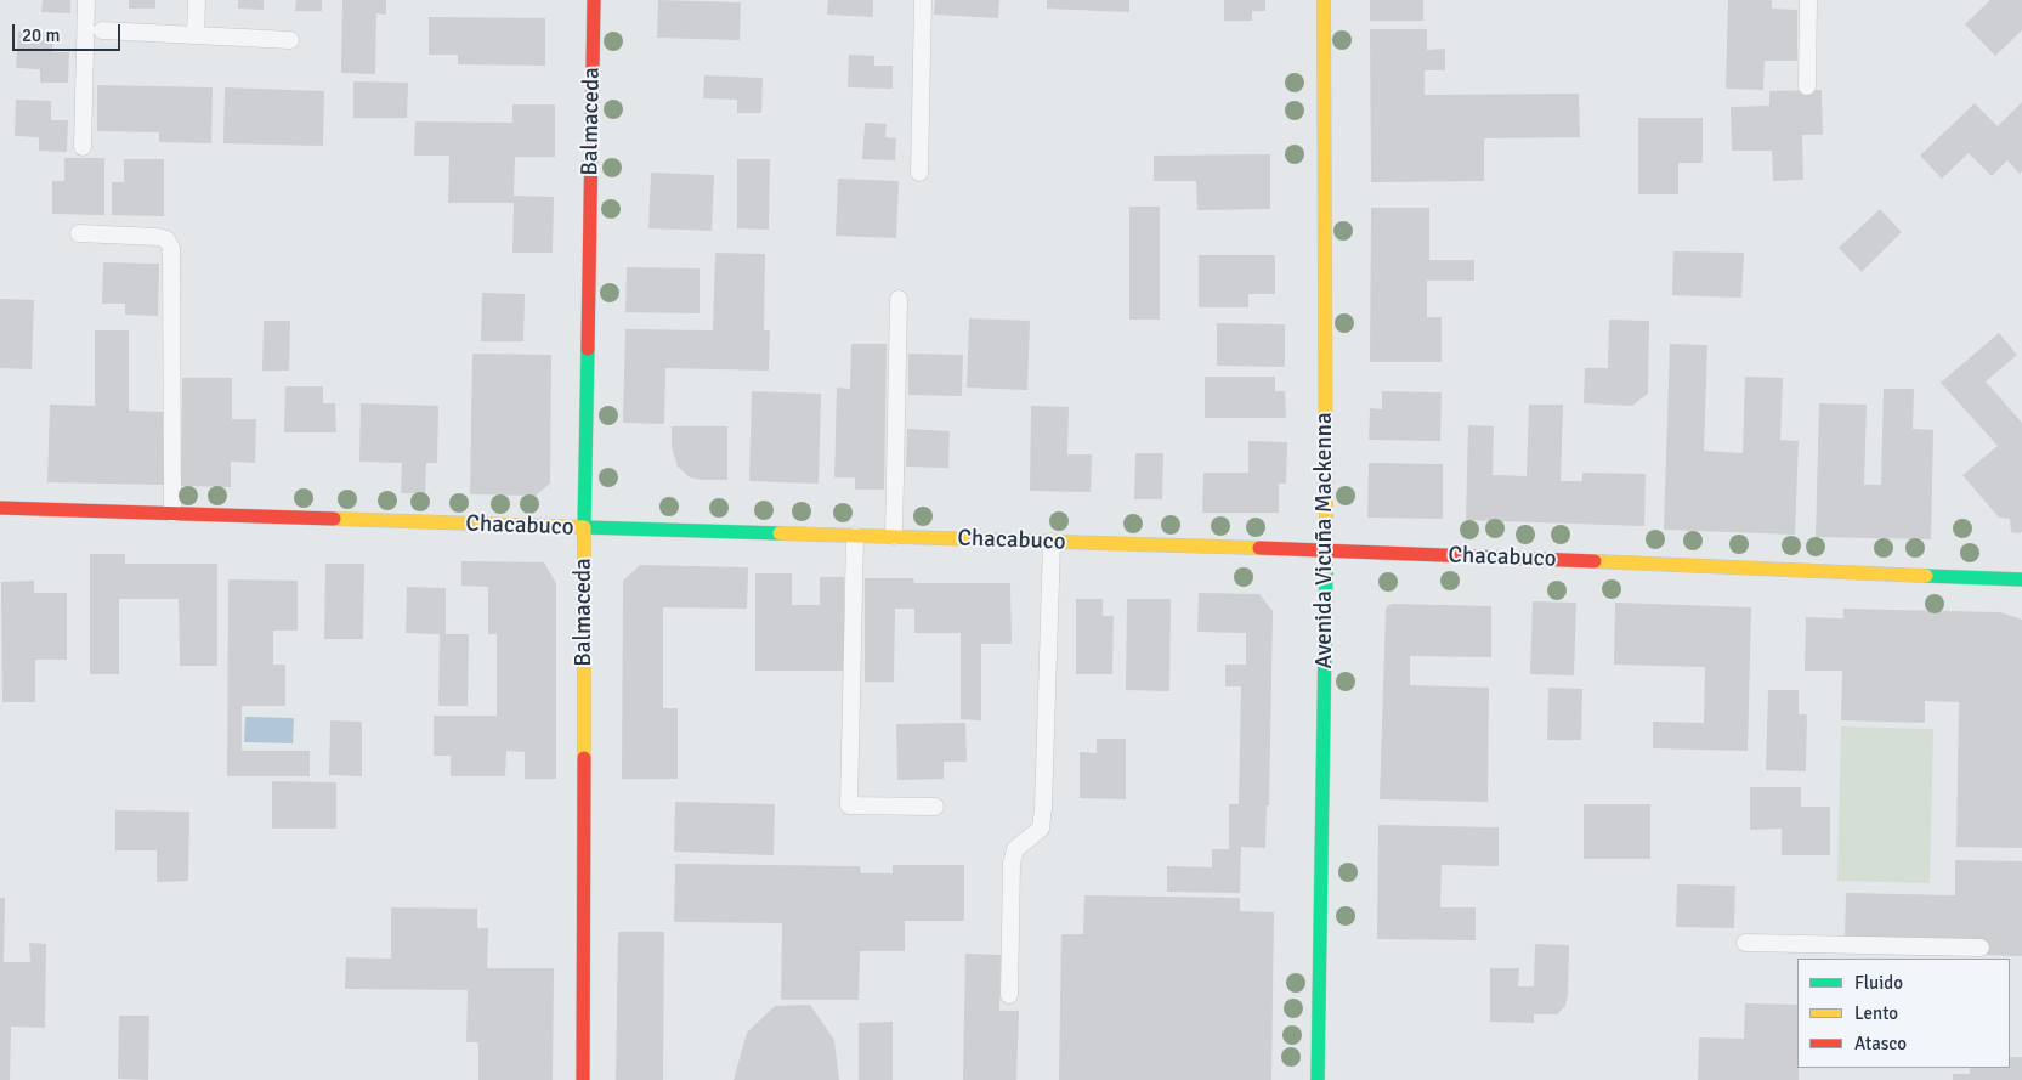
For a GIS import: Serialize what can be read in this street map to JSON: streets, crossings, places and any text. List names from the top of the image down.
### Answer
{
  "streets": {
    "main road": ["Balmaceda", "Chacabuco", "Avenida Vicuña Mackenna"]
  },
  "crossings": [
    ["Balmaceda", "Chacabuco"],
    ["Chacabuco", "Avenida Vicuña Mackenna"]
  ],
  "legend": ["Fluido", "Lento", "Atasco"],
  "scale_bar": "20 m"
}
